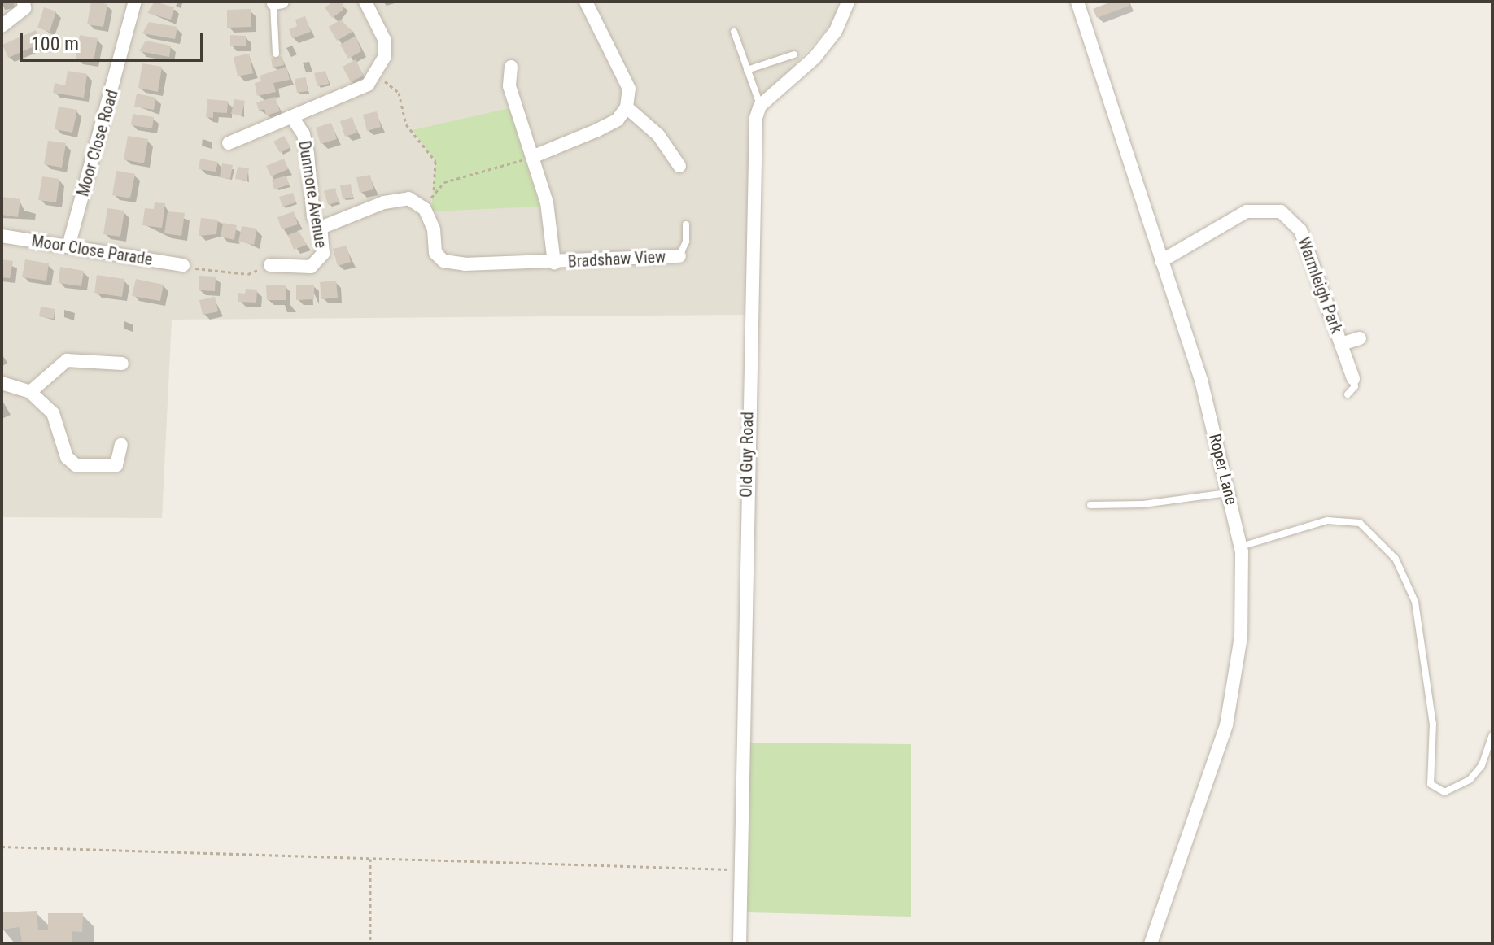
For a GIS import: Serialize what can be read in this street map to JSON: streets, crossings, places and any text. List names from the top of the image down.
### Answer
{
  "streets": {
    "street": [
      "Moor Close Road",
      "Dunmore Avenue",
      "Moor Close Parade",
      "Bradshaw View",
      "Warmleigh Park",
      "Old Guy Road",
      "Roper Lane"
    ]
  },
  "crossings": [
    ["Moor Close Road", "Moor Close Parade"],
    ["Warmleigh Park", "Roper Lane"]
  ],
  "scale_bar": "100 m"
}
